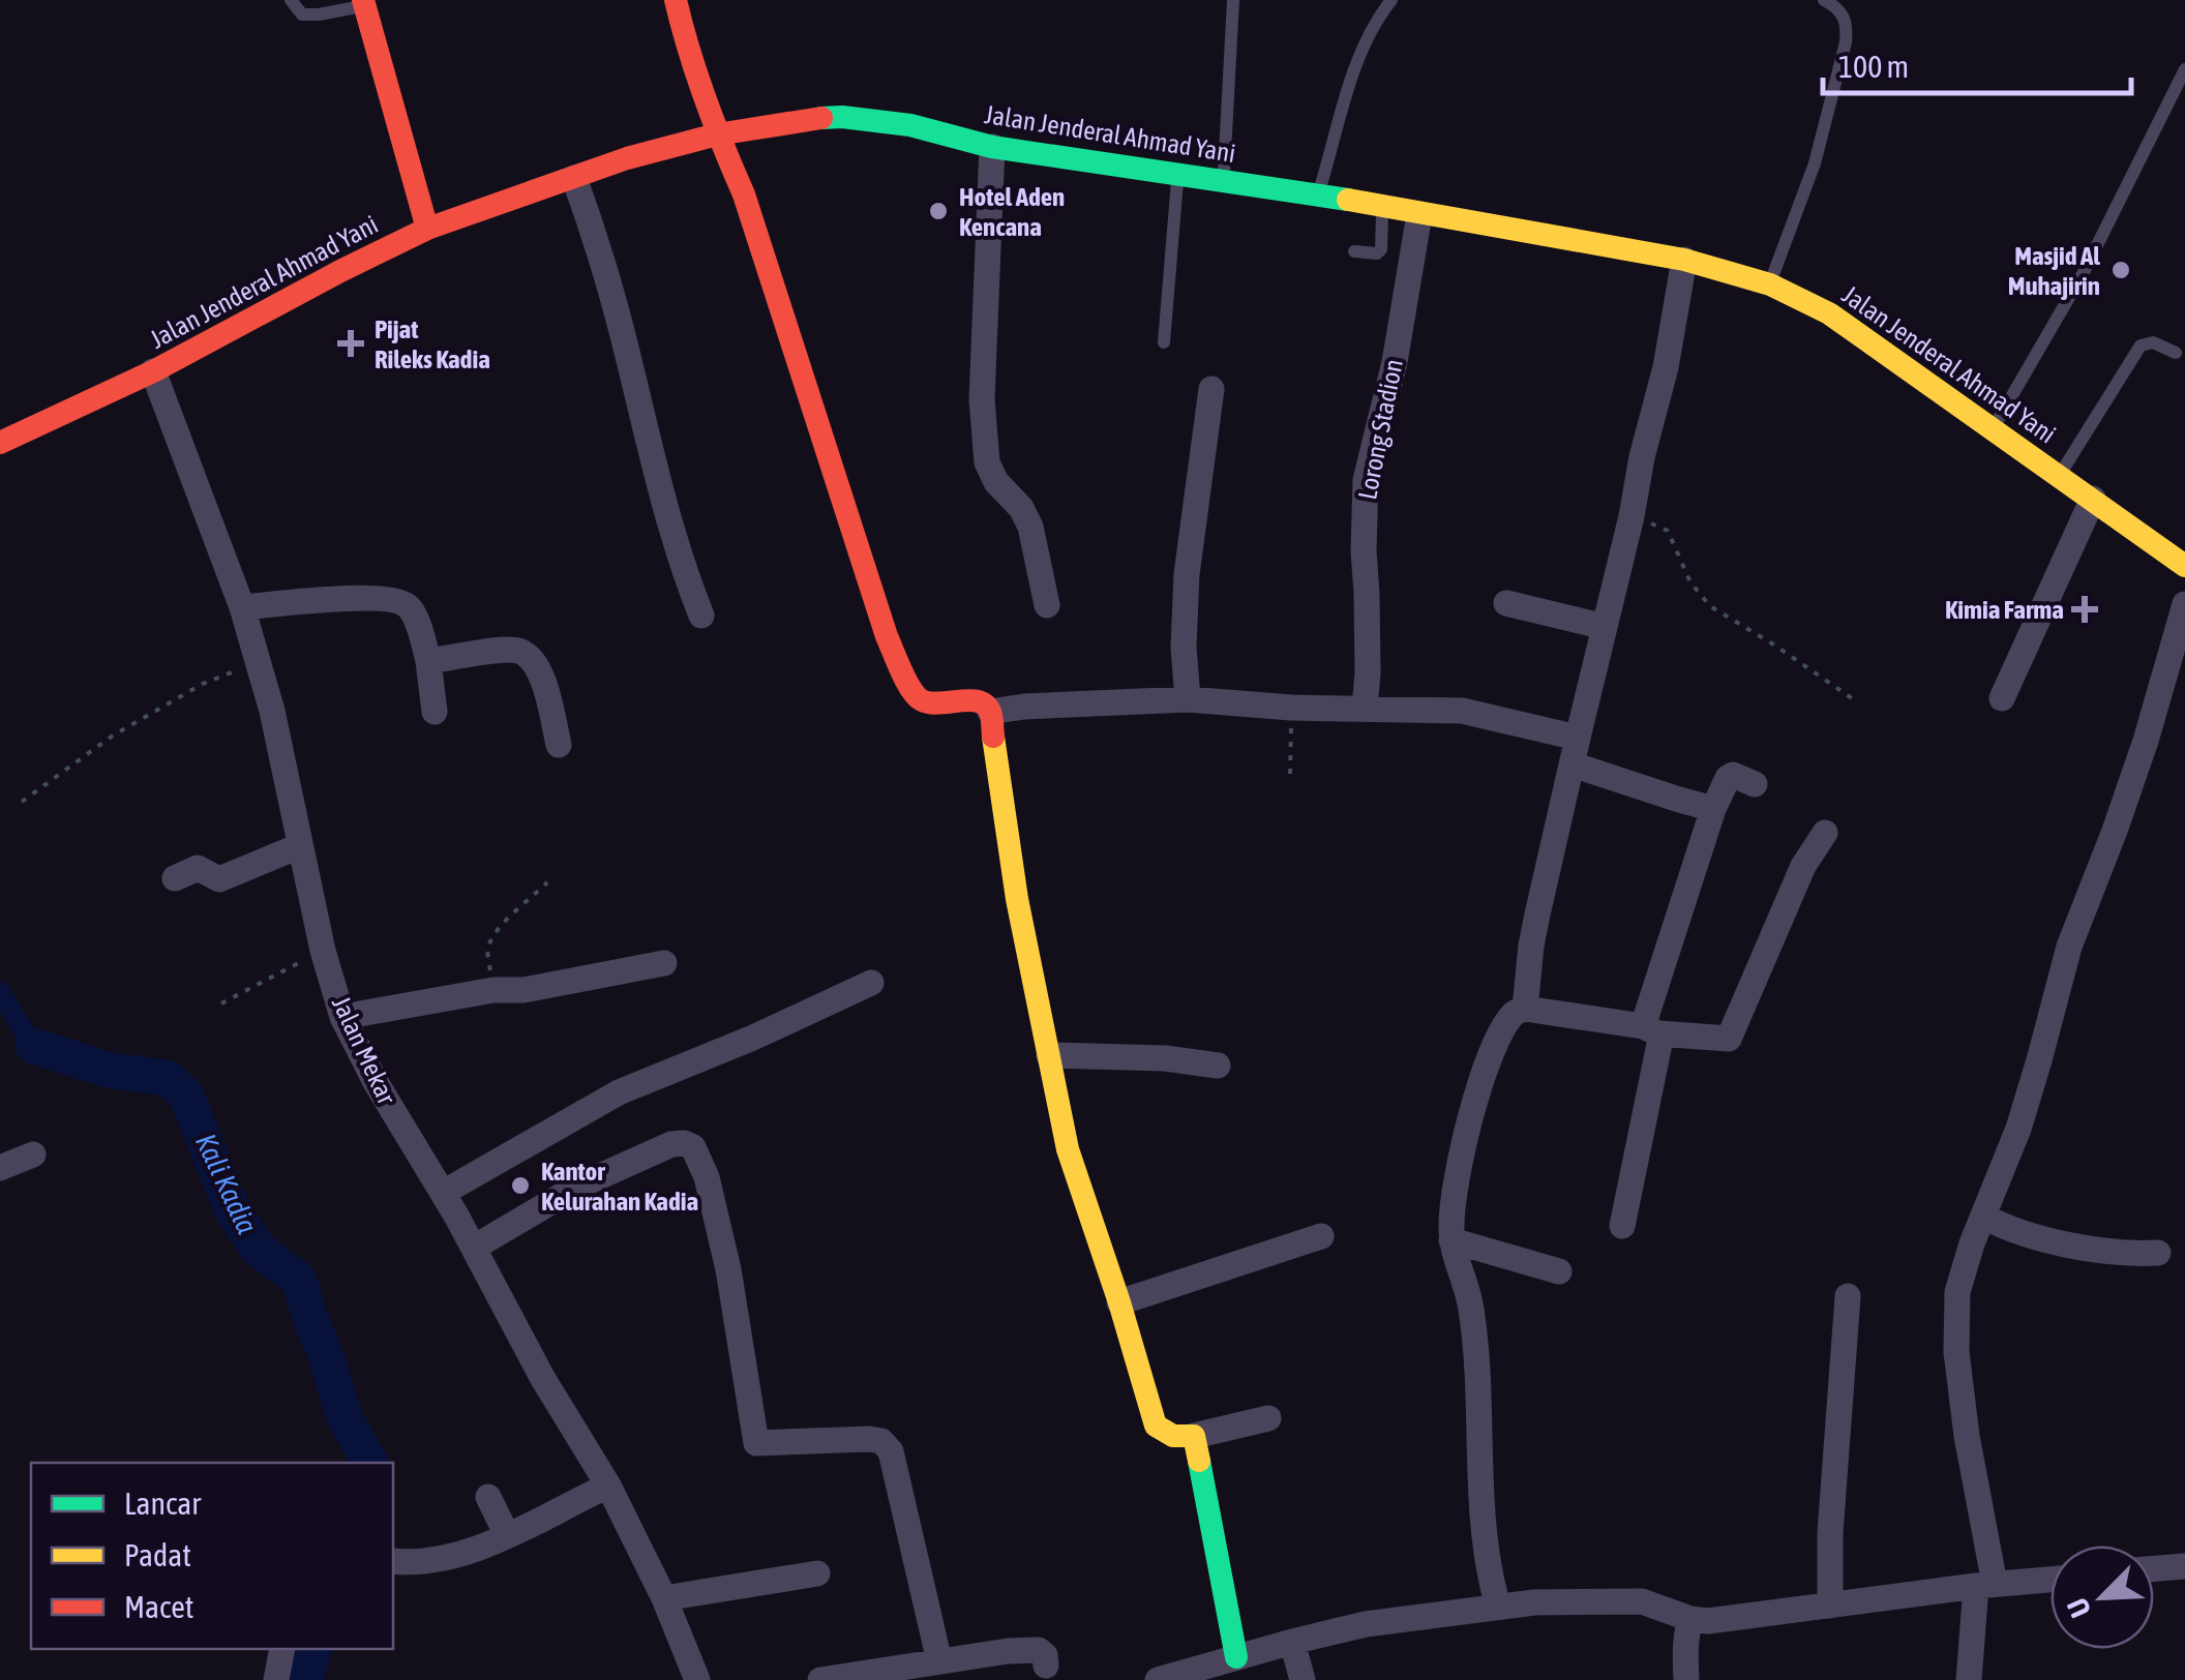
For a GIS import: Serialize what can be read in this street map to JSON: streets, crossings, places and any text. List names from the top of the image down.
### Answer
{
  "streets": {
    "main road": ["Jalan Jenderal Ahmad Yani"],
    "street": ["Lorong Stadion", "Jalan Mekar"]
  },
  "crossings": [
    ["Jalan Jenderal Ahmad Yani", "Lorong Stadion"],
    ["Jalan Jenderal Ahmad Yani", "Jalan Mekar"]
  ],
  "water": ["Kali Kadia"],
  "places": {
    "other": ["Hotel Aden Kencana", "Masjid Al Muhajirin", "Kantor Kelurahan Kadia"],
    "health": ["Pijat Rileks Kadia", "Kimia Farma"]
  },
  "legend": ["Lancar", "Padat", "Macet"],
  "scale_bar": "100 m",
  "north": "bottom left"
}
